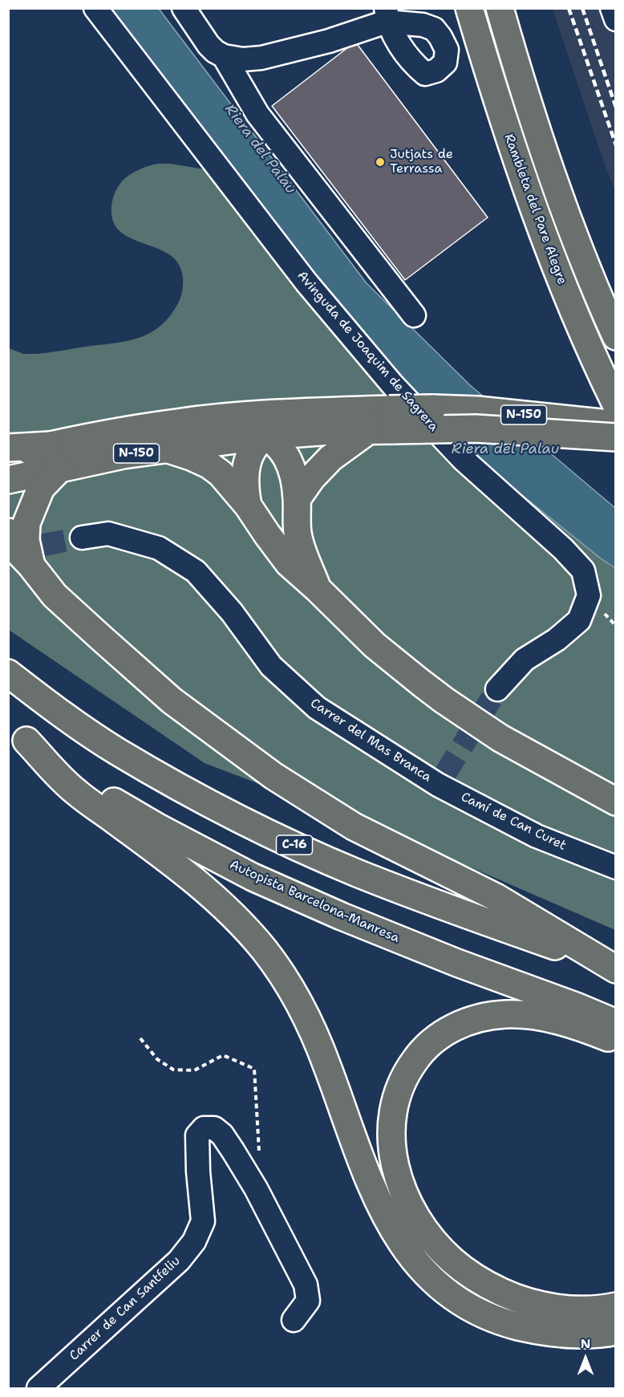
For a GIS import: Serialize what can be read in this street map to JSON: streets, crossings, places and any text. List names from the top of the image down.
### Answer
{
  "streets": {
    "main road": [
      "Rambleta del Pare Alegre",
      "N-150",
      "C-16",
      "Autopista Barcelona-Manresa"
    ],
    "street": [
      "Avinguda de Joaquim de Sagrera",
      "Carrer del Mas Branca",
      "Camí de Can Curet",
      "Carrer de Can Santfeliu"
    ]
  },
  "crossings": [
    ["Carrer del Mas Branca", "Camí de Can Curet"]
  ],
  "water": ["Riera del Palau"],
  "places": ["Jutjats de Terrassa"],
  "north": "top"
}
